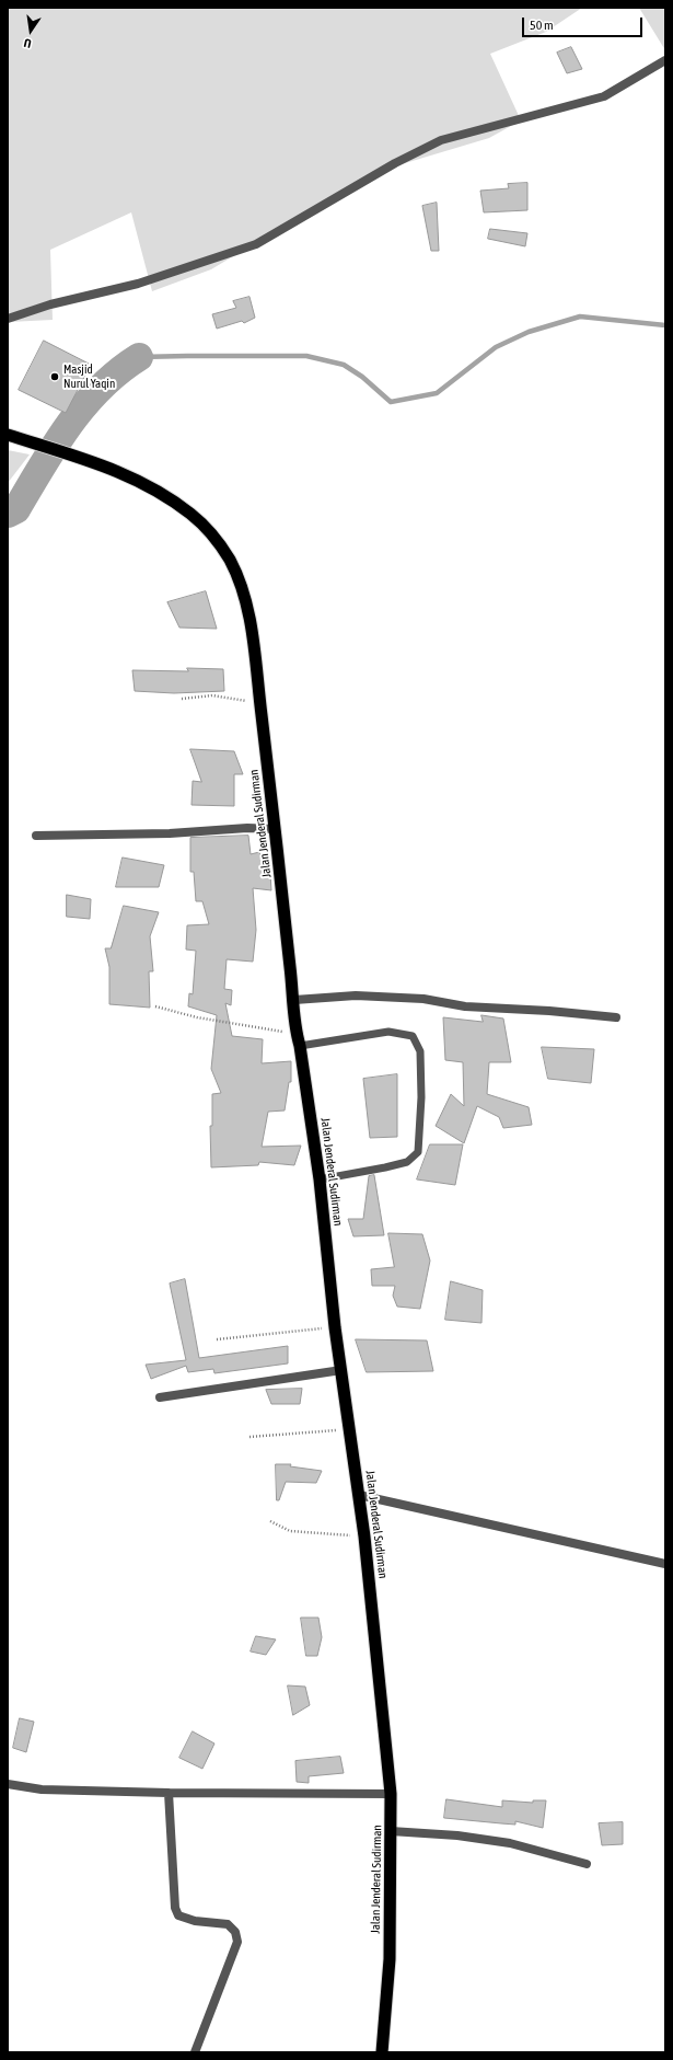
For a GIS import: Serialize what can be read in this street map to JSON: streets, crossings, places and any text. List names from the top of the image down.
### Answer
{
  "streets": {
    "highway": ["Jalan Jenderal Sudirman"]
  },
  "places": ["Masjid Nurul Yaqin"],
  "scale_bar": "50 m",
  "north": "bottom"
}
